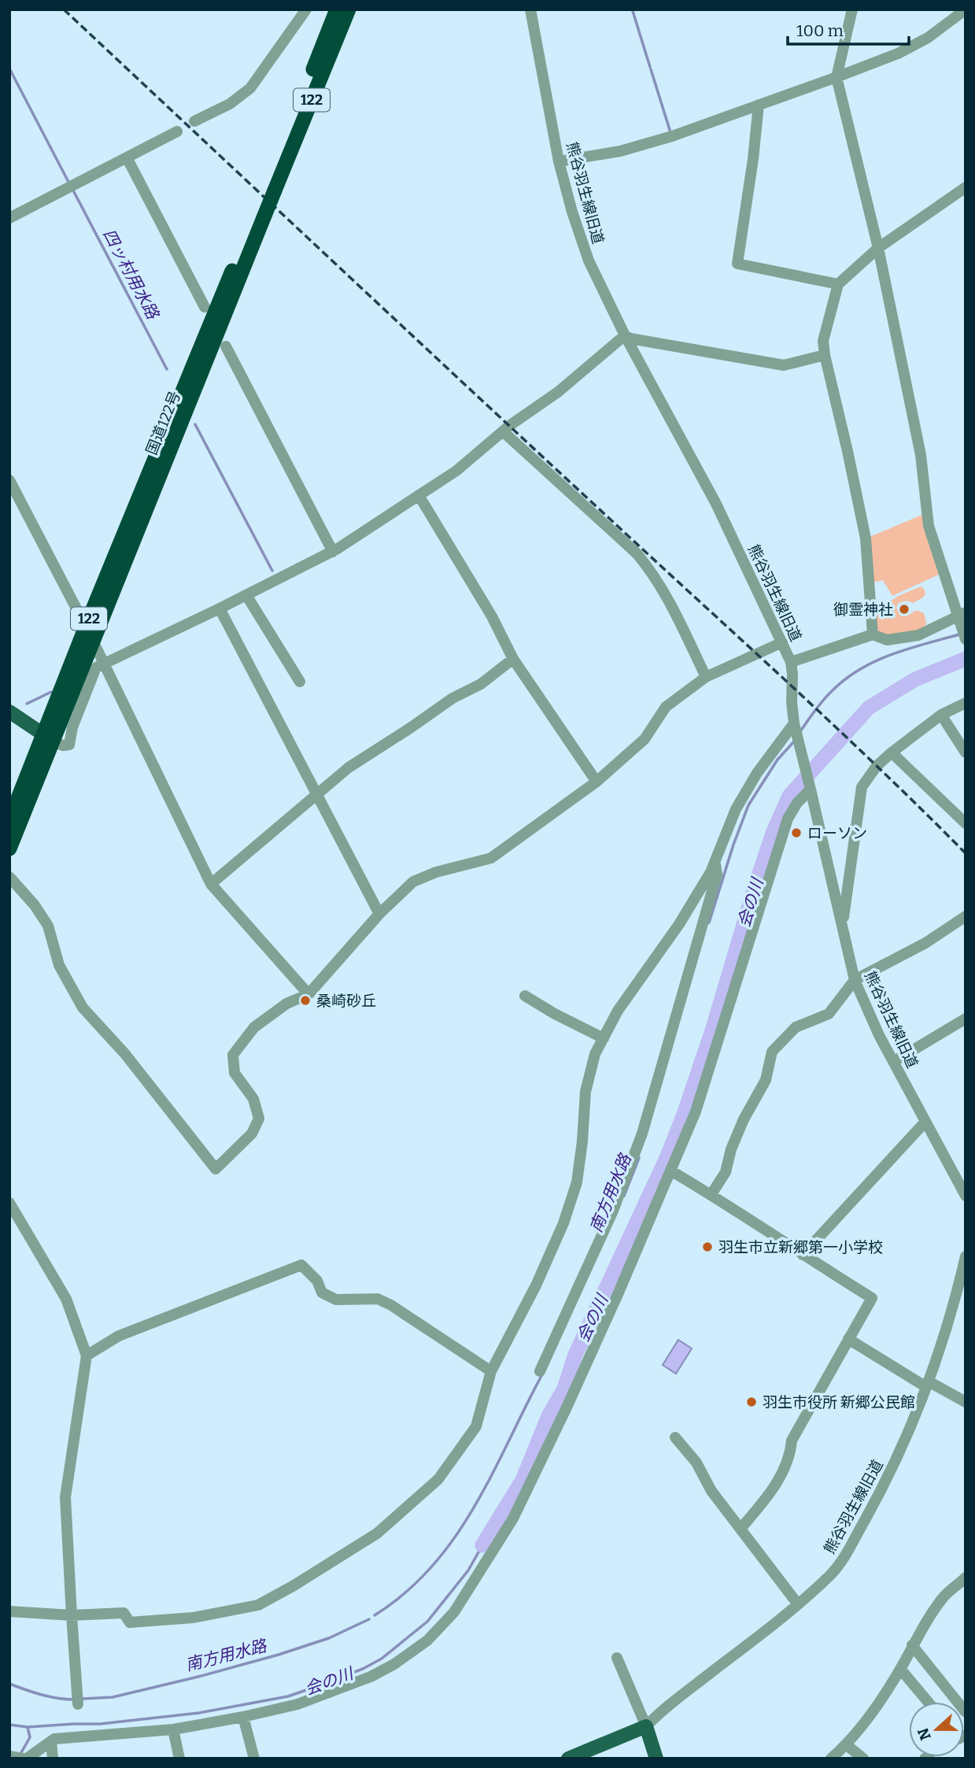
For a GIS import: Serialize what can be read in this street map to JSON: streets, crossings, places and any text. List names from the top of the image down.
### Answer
{
  "streets": {
    "highway": ["122", "国道122号"],
    "street": ["熊谷羽生線旧道"]
  },
  "water": ["四ッ村用水路", "会の川", "南方用水路"],
  "places": [
    "御霊神社",
    "ローソン",
    "桑崎砂丘",
    "羽生市立新郷第一小学校",
    "羽生市役所 新郷公民館"
  ],
  "scale_bar": "100 m",
  "north": "left"
}
